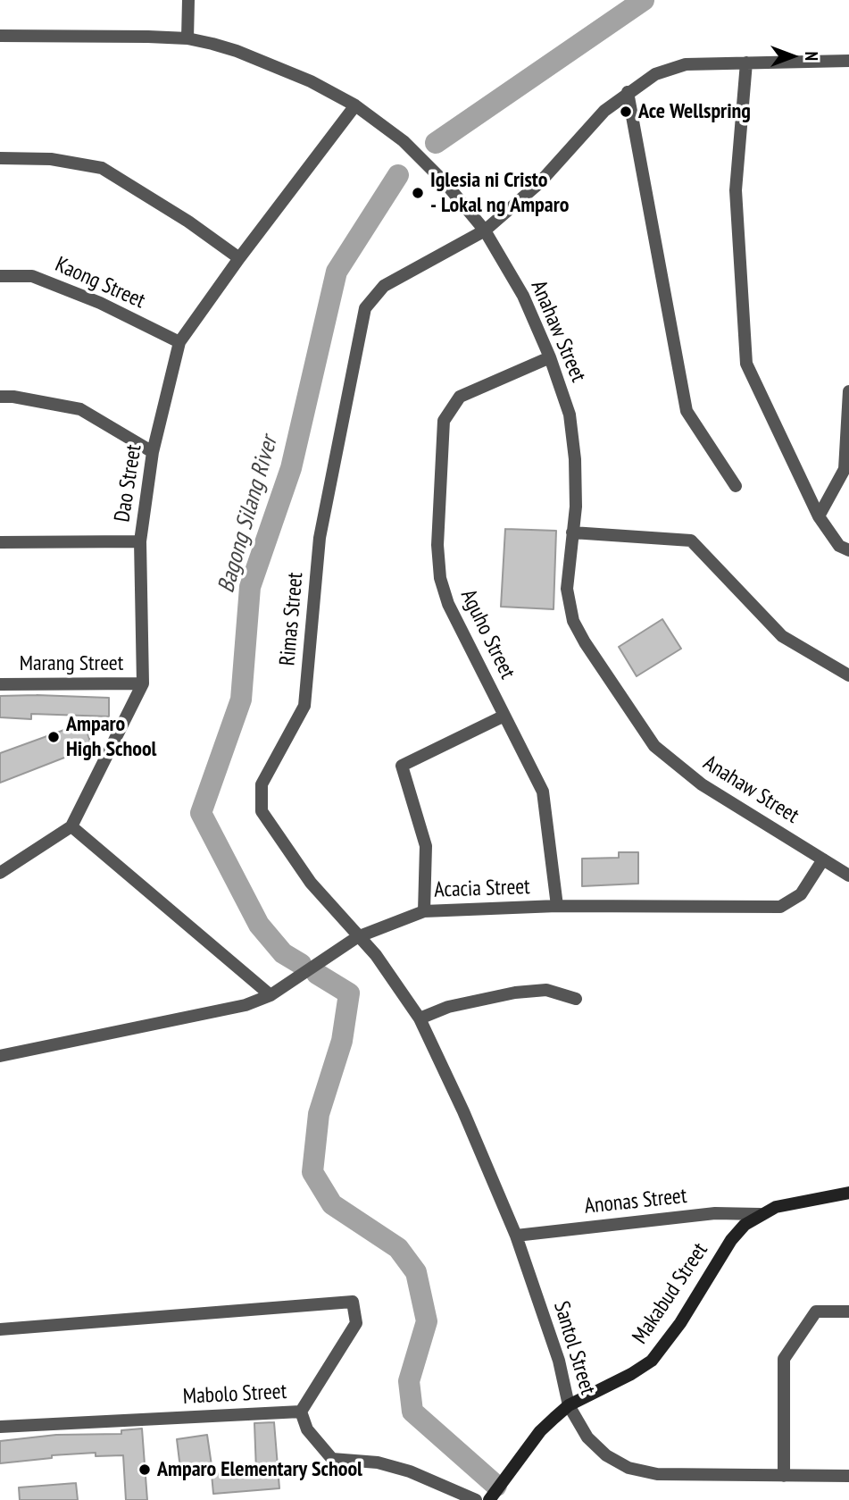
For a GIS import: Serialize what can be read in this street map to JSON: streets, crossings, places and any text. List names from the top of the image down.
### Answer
{
  "streets": {
    "street": [
      "Kaong Street",
      "Anahaw Street",
      "Dao Street",
      "Rimas Street",
      "Aguho Street",
      "Marang Street",
      "Acacia Street",
      "Anonas Street",
      "Makabud Street",
      "Santol Street",
      "Mabolo Street"
    ]
  },
  "crossings": [
    ["Kaong Street", "Dao Street"],
    ["Anahaw Street", "Dao Street"],
    ["Anahaw Street", "Rimas Street"],
    ["Anahaw Street", "Aguho Street"],
    ["Anahaw Street", "Acacia Street"],
    ["Dao Street", "Marang Street"],
    ["Rimas Street", "Acacia Street"],
    ["Rimas Street", "Santol Street"],
    ["Aguho Street", "Acacia Street"],
    ["Anonas Street", "Makabud Street"],
    ["Anonas Street", "Santol Street"],
    ["Makabud Street", "Santol Street"]
  ],
  "water": ["Bagong Silang River"],
  "places": [
    "Ace Wellspring",
    "Iglesia ni Cristo - Lokal ng Amparo",
    "Amparo High School",
    "Amparo Elementary School"
  ],
  "north": "right"
}
